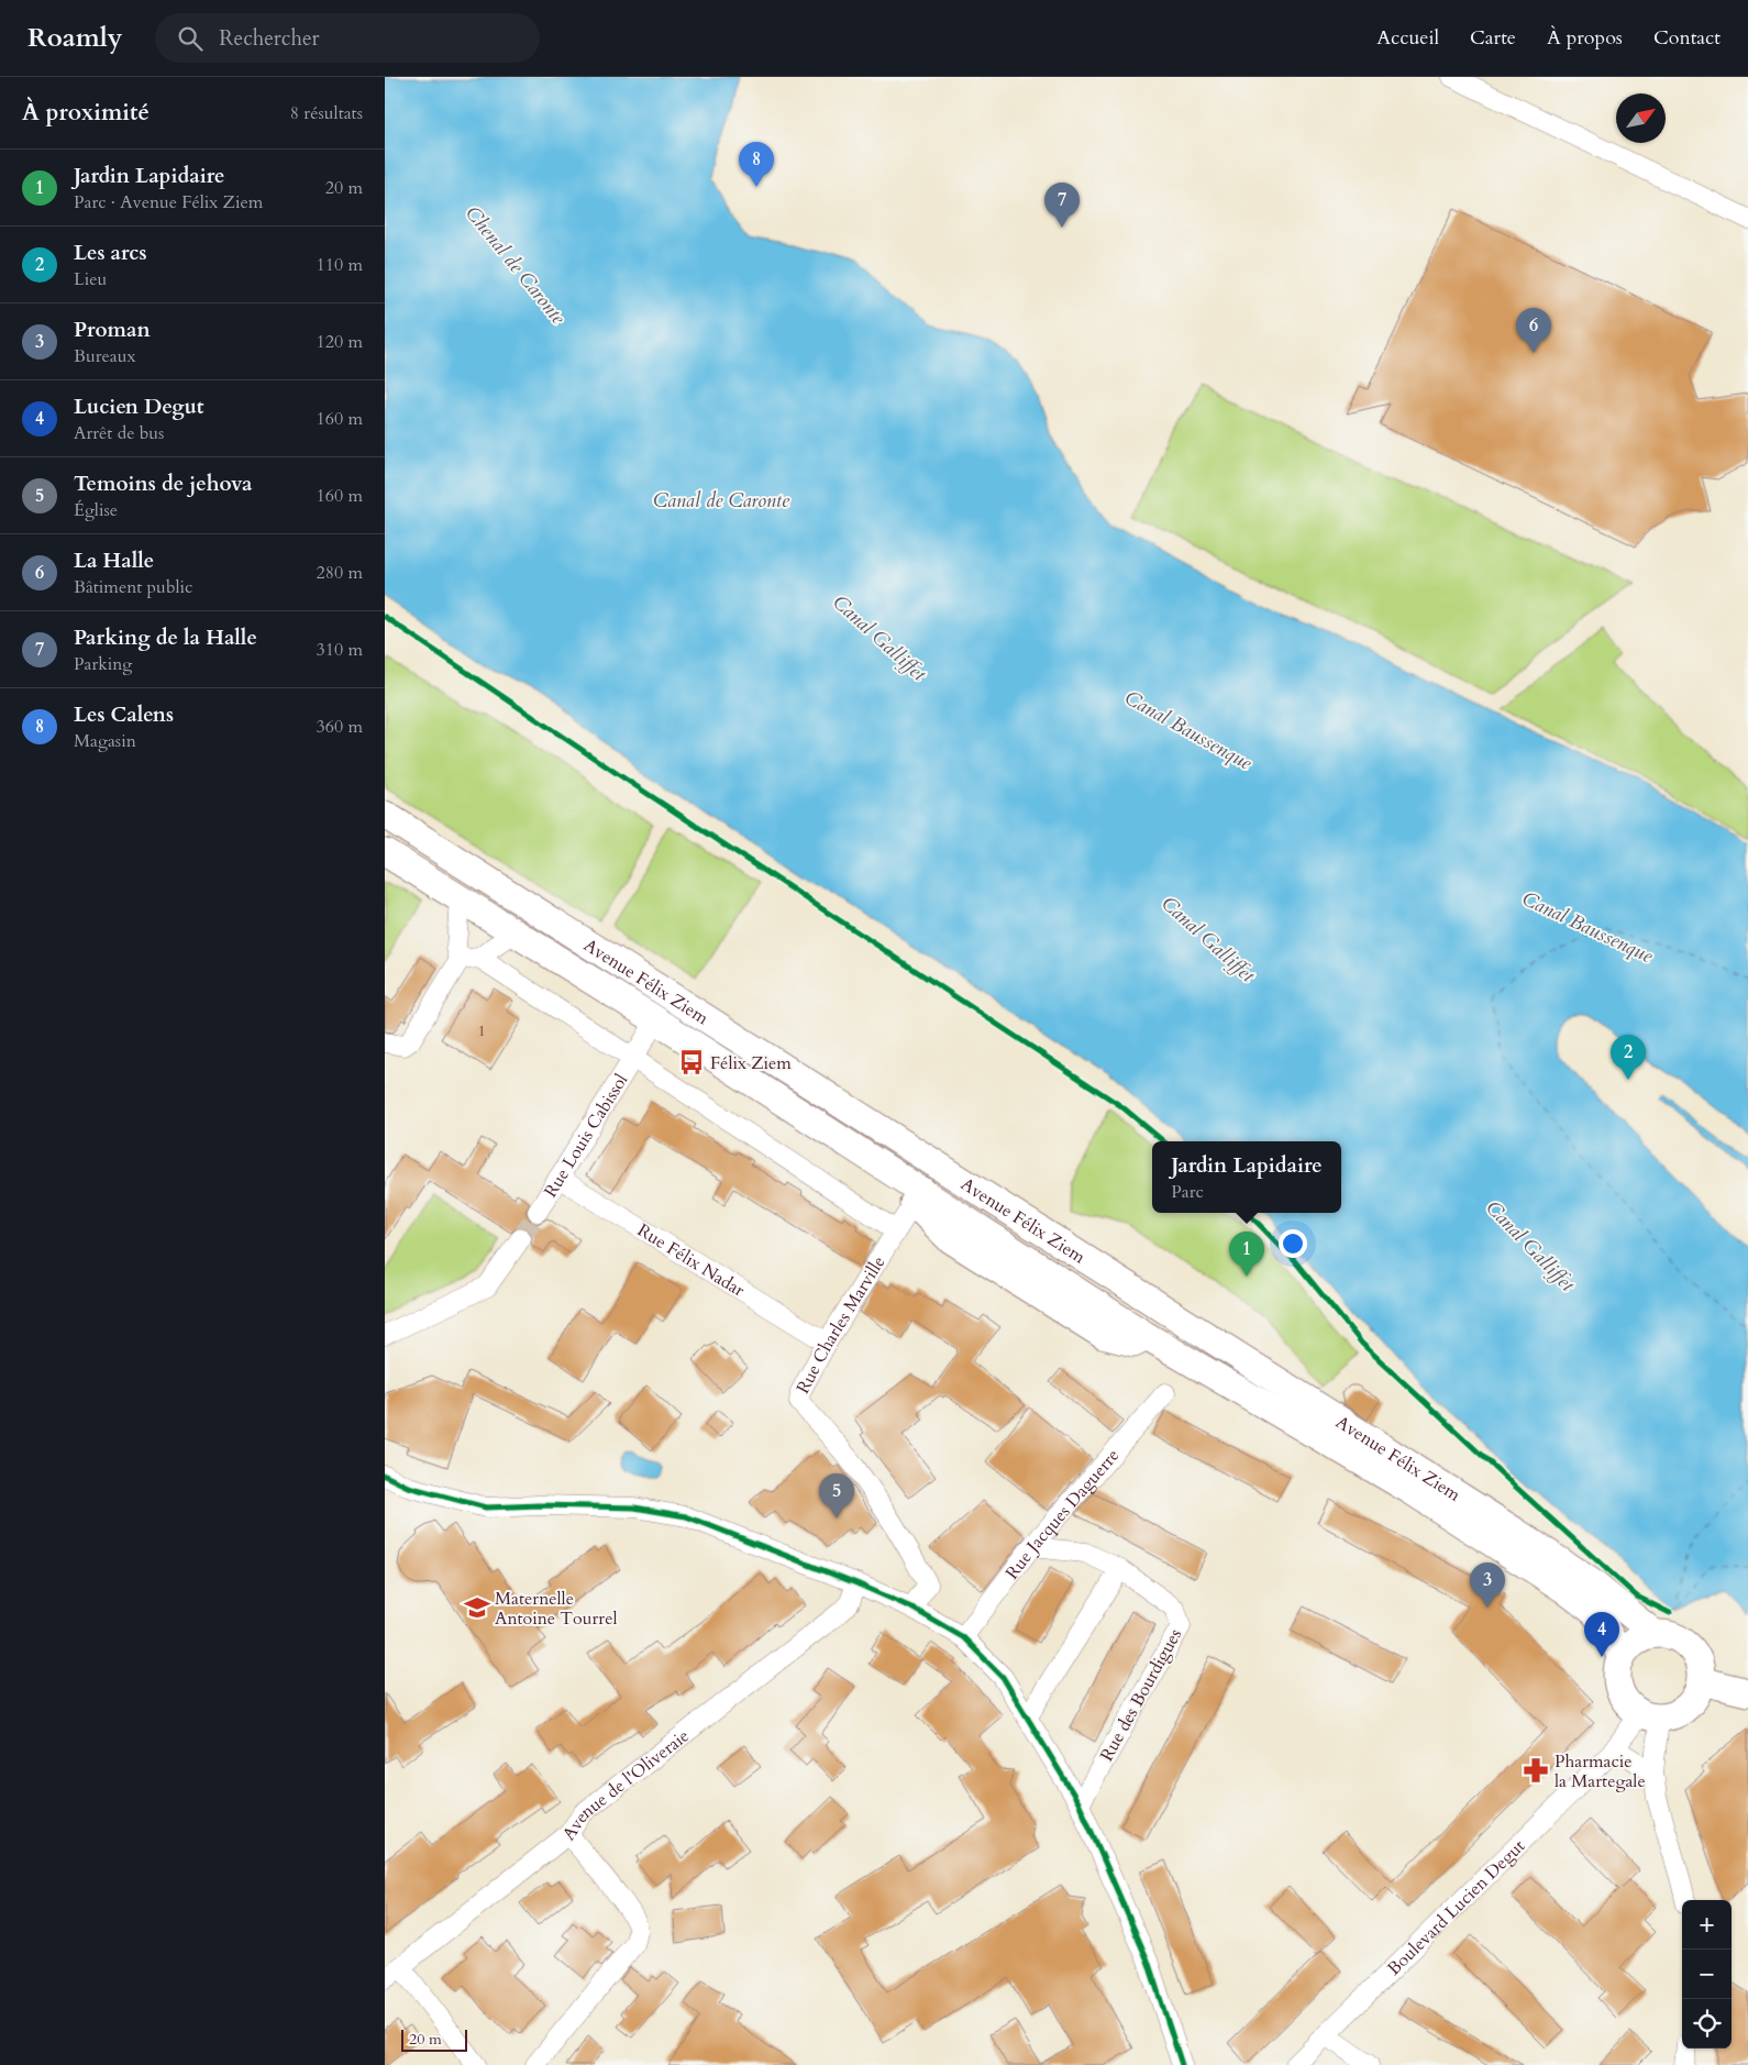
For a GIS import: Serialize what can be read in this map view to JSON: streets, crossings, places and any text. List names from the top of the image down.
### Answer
{
  "streets": {
    "main road": ["Avenue Félix Ziem"],
    "street": [
      "Rue Louis Cabissol",
      "Rue Félix Nadar",
      "Rue Charles Marville",
      "Rue Jacques Daguerre",
      "Rue des Bourdigues",
      "Avenue de l'Oliveraie",
      "Boulevard Lucien Degut"
    ]
  },
  "crossings": [
    ["Avenue Félix Ziem", "Rue Louis Cabissol"],
    ["Avenue Félix Ziem", "Rue Charles Marville"],
    ["Avenue Félix Ziem", "Boulevard Lucien Degut"],
    ["Rue Louis Cabissol", "Rue Félix Nadar"],
    ["Rue Félix Nadar", "Rue Charles Marville"],
    ["Rue Jacques Daguerre", "Rue des Bourdigues"]
  ],
  "water": [
    "Chenal de Caronte",
    "Canal de Caronte",
    "Canal Galliffet",
    "Canal Baussenque"
  ],
  "places": {
    "bus stop": ["Félix Ziem"],
    "school or university": ["Maternelle Antoine Tourrel"],
    "pharmacy": ["Pharmacie la Martegale"]
  },
  "house_numbers": ["1"],
  "scale_bar": "20 m",
  "north": "top right",
  "page": {
    "header": "Roamly",
    "search": "Rechercher",
    "nav": [
      "Accueil",
      "Carte",
      "À propos",
      "Contact"
    ],
    "heading": ["À proximité", "8 résultats"],
    "pins": [
      "8",
      "7",
      "6",
      "2",
      "1",
      "5",
      "3",
      "4"
    ],
    "list": [
      {
        "mark": "1",
        "name": "Jardin Lapidaire",
        "note": "Parc · Avenue Félix Ziem",
        "value": "20 m"
      },
      {
        "mark": "2",
        "name": "Les arcs",
        "note": "Lieu",
        "value": "110 m"
      },
      {
        "mark": "3",
        "name": "Proman",
        "note": "Bureaux",
        "value": "120 m"
      },
      {
        "mark": "4",
        "name": "Lucien Degut",
        "note": "Arrêt de bus",
        "value": "160 m"
      },
      {
        "mark": "5",
        "name": "Temoins de jehova",
        "note": "Église",
        "value": "160 m"
      },
      {
        "mark": "6",
        "name": "La Halle",
        "note": "Bâtiment public",
        "value": "280 m"
      },
      {
        "mark": "7",
        "name": "Parking de la Halle",
        "note": "Parking",
        "value": "310 m"
      },
      {
        "mark": "8",
        "name": "Les Calens",
        "note": "Magasin",
        "value": "360 m"
      }
    ],
    "popup": ["Jardin Lapidaire", "Parc"],
    "map_buttons": ["+", "−"],
    "scale": "20 m"
  }
}
